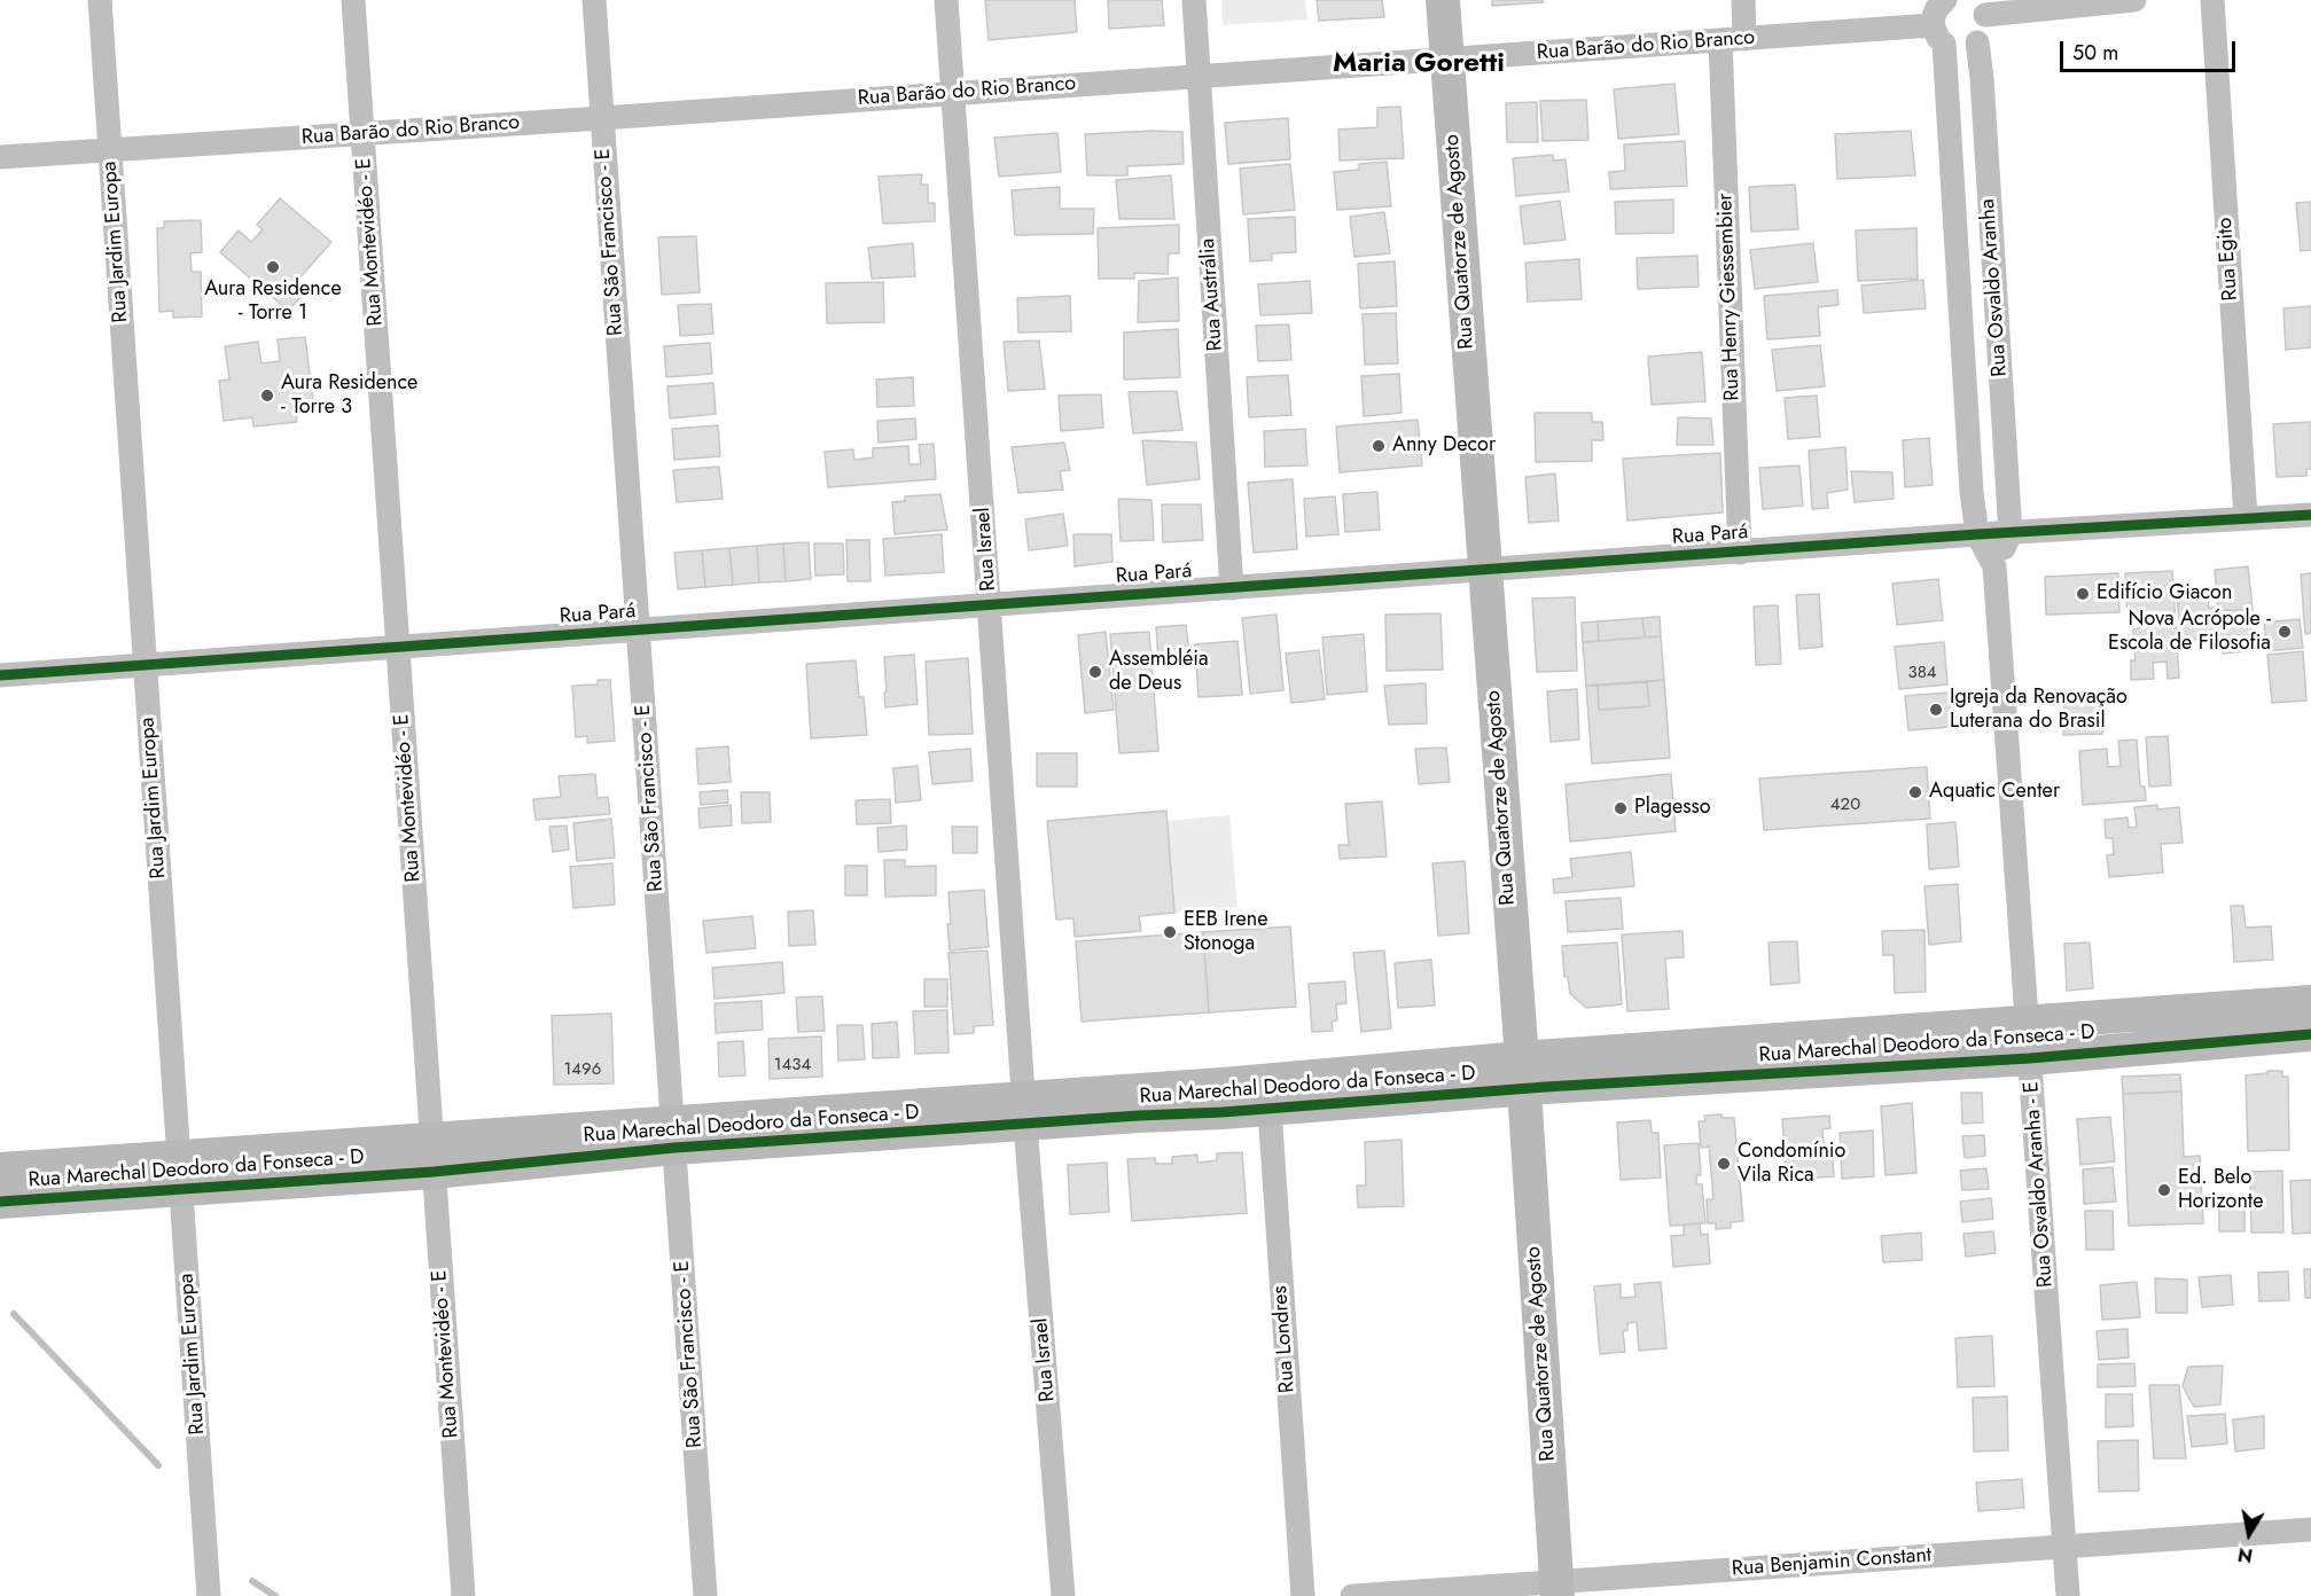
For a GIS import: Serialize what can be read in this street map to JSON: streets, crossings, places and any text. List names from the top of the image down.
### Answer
{
  "streets": {
    "street": [
      "Rua Barão do Rio Branco",
      "Rua Jardim Europa",
      "Rua Montevidéo - E",
      "Rua São Francisco - E",
      "Rua Quatorze de Agosto",
      "Rua Egito",
      "Rua Osvaldo Aranha",
      "Rua Austrália",
      "Rua Henry Giessembier",
      "Rua Pará",
      "Rua Israel",
      "Rua Marechal Deodoro da Fonseca - D",
      "Rua Osvaldo Aranha - E",
      "Rua Londres",
      "Rua Benjamin Constant"
    ]
  },
  "crossings": [
    ["Rua Barão do Rio Branco", "Rua Jardim Europa"],
    ["Rua Barão do Rio Branco", "Rua Montevidéo - E"],
    ["Rua Barão do Rio Branco", "Rua São Francisco - E"],
    ["Rua Barão do Rio Branco", "Rua Quatorze de Agosto"],
    ["Rua Barão do Rio Branco", "Rua Osvaldo Aranha"],
    ["Rua Barão do Rio Branco", "Rua Austrália"],
    ["Rua Barão do Rio Branco", "Rua Henry Giessembier"],
    ["Rua Barão do Rio Branco", "Rua Israel"],
    ["Rua Jardim Europa", "Rua Pará"],
    ["Rua Jardim Europa", "Rua Marechal Deodoro da Fonseca - D"],
    ["Rua Montevidéo - E", "Rua Pará"],
    ["Rua Montevidéo - E", "Rua Marechal Deodoro da Fonseca - D"],
    ["Rua São Francisco - E", "Rua Pará"],
    ["Rua São Francisco - E", "Rua Marechal Deodoro da Fonseca - D"],
    ["Rua Quatorze de Agosto", "Rua Pará"],
    ["Rua Quatorze de Agosto", "Rua Marechal Deodoro da Fonseca - D"],
    ["Rua Quatorze de Agosto", "Rua Benjamin Constant"],
    ["Rua Egito", "Rua Pará"],
    ["Rua Osvaldo Aranha", "Rua Pará"],
    ["Rua Osvaldo Aranha", "Rua Osvaldo Aranha - E"],
    ["Rua Austrália", "Rua Pará"],
    ["Rua Henry Giessembier", "Rua Pará"],
    ["Rua Pará", "Rua Israel"],
    ["Rua Pará", "Rua Osvaldo Aranha - E"],
    ["Rua Israel", "Rua Marechal Deodoro da Fonseca - D"],
    ["Rua Marechal Deodoro da Fonseca - D", "Rua Osvaldo Aranha - E"],
    ["Rua Marechal Deodoro da Fonseca - D", "Rua Londres"],
    ["Rua Osvaldo Aranha - E", "Rua Benjamin Constant"]
  ],
  "districts": ["Maria Goretti"],
  "places": [
    "Aura Residence - Torre 1",
    "Aura Residence - Torre 3",
    "Anny Decor",
    "Edifício Giacon",
    "Nova Acrópole - Escola de Filosofia",
    "Assembléia de Deus",
    "Igreja da Renovação Luterana do Brasil",
    "Aquatic Center",
    "Plagesso",
    "EEB Irene Stonoga",
    "Condomínio Vila Rica",
    "Ed. Belo Horizonte"
  ],
  "house_numbers": [
    "384",
    "420",
    "1434",
    "1496"
  ],
  "scale_bar": "50 m",
  "north": "bottom"
}
